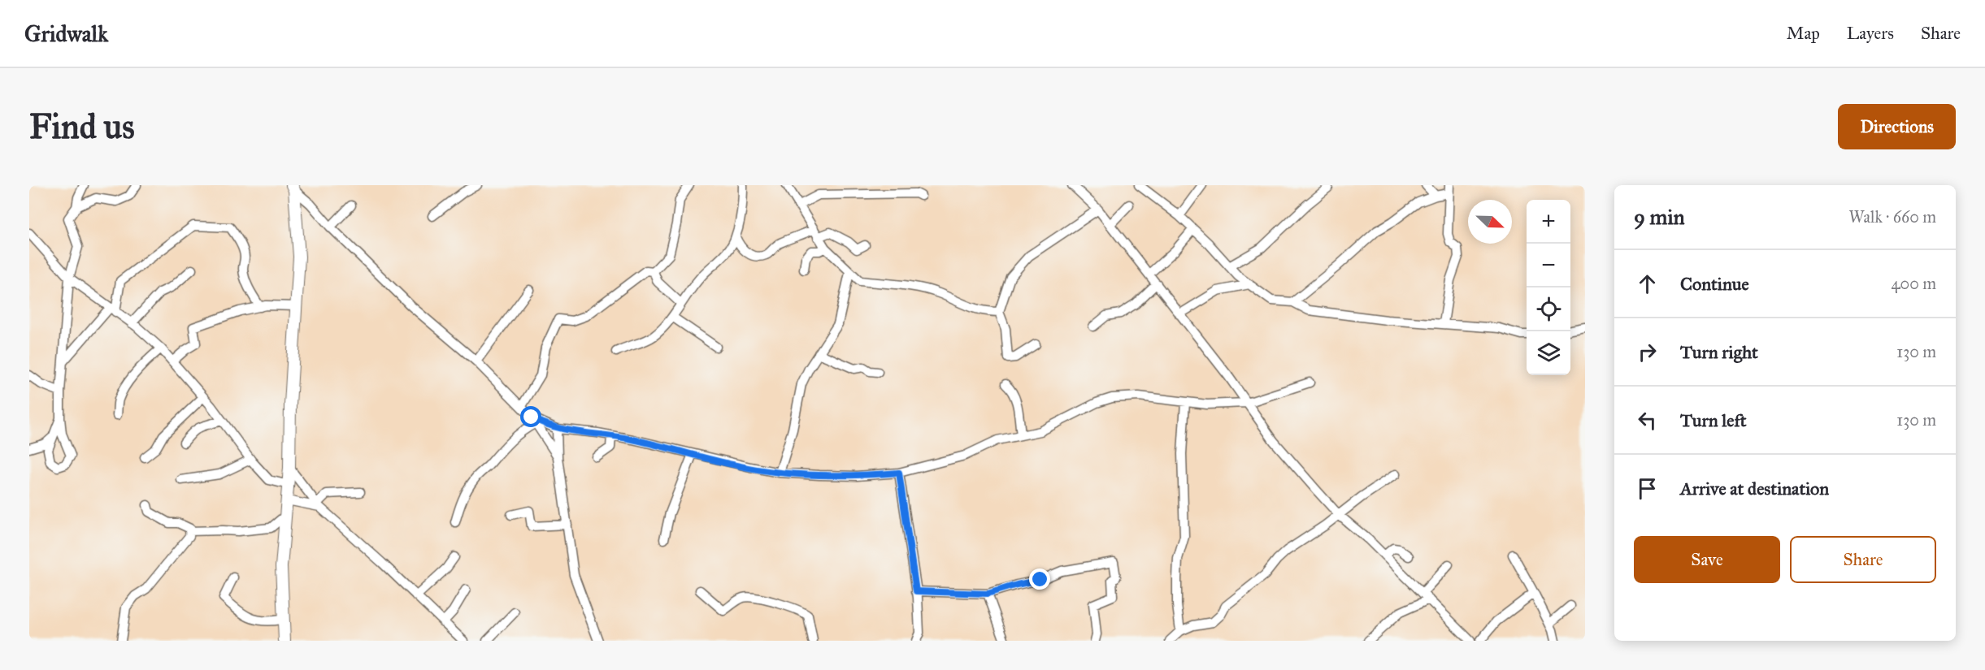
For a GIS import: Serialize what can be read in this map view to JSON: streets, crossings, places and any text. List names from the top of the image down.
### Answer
{
  "north": "bottom right",
  "page": {
    "header": "Gridwalk",
    "nav": ["Map", "Layers", "Share"],
    "buttons": [
      "Directions",
      ["Save", "Share"]
    ],
    "title": "Find us",
    "heading": ["9 min", "Walk · 660 m"],
    "map_buttons": ["+", "−"],
    "list": [
      ["Continue", "400 m"],
      ["Turn right", "130 m"],
      ["Turn left", "130 m"],
      "Arrive at destination"
    ]
  }
}
